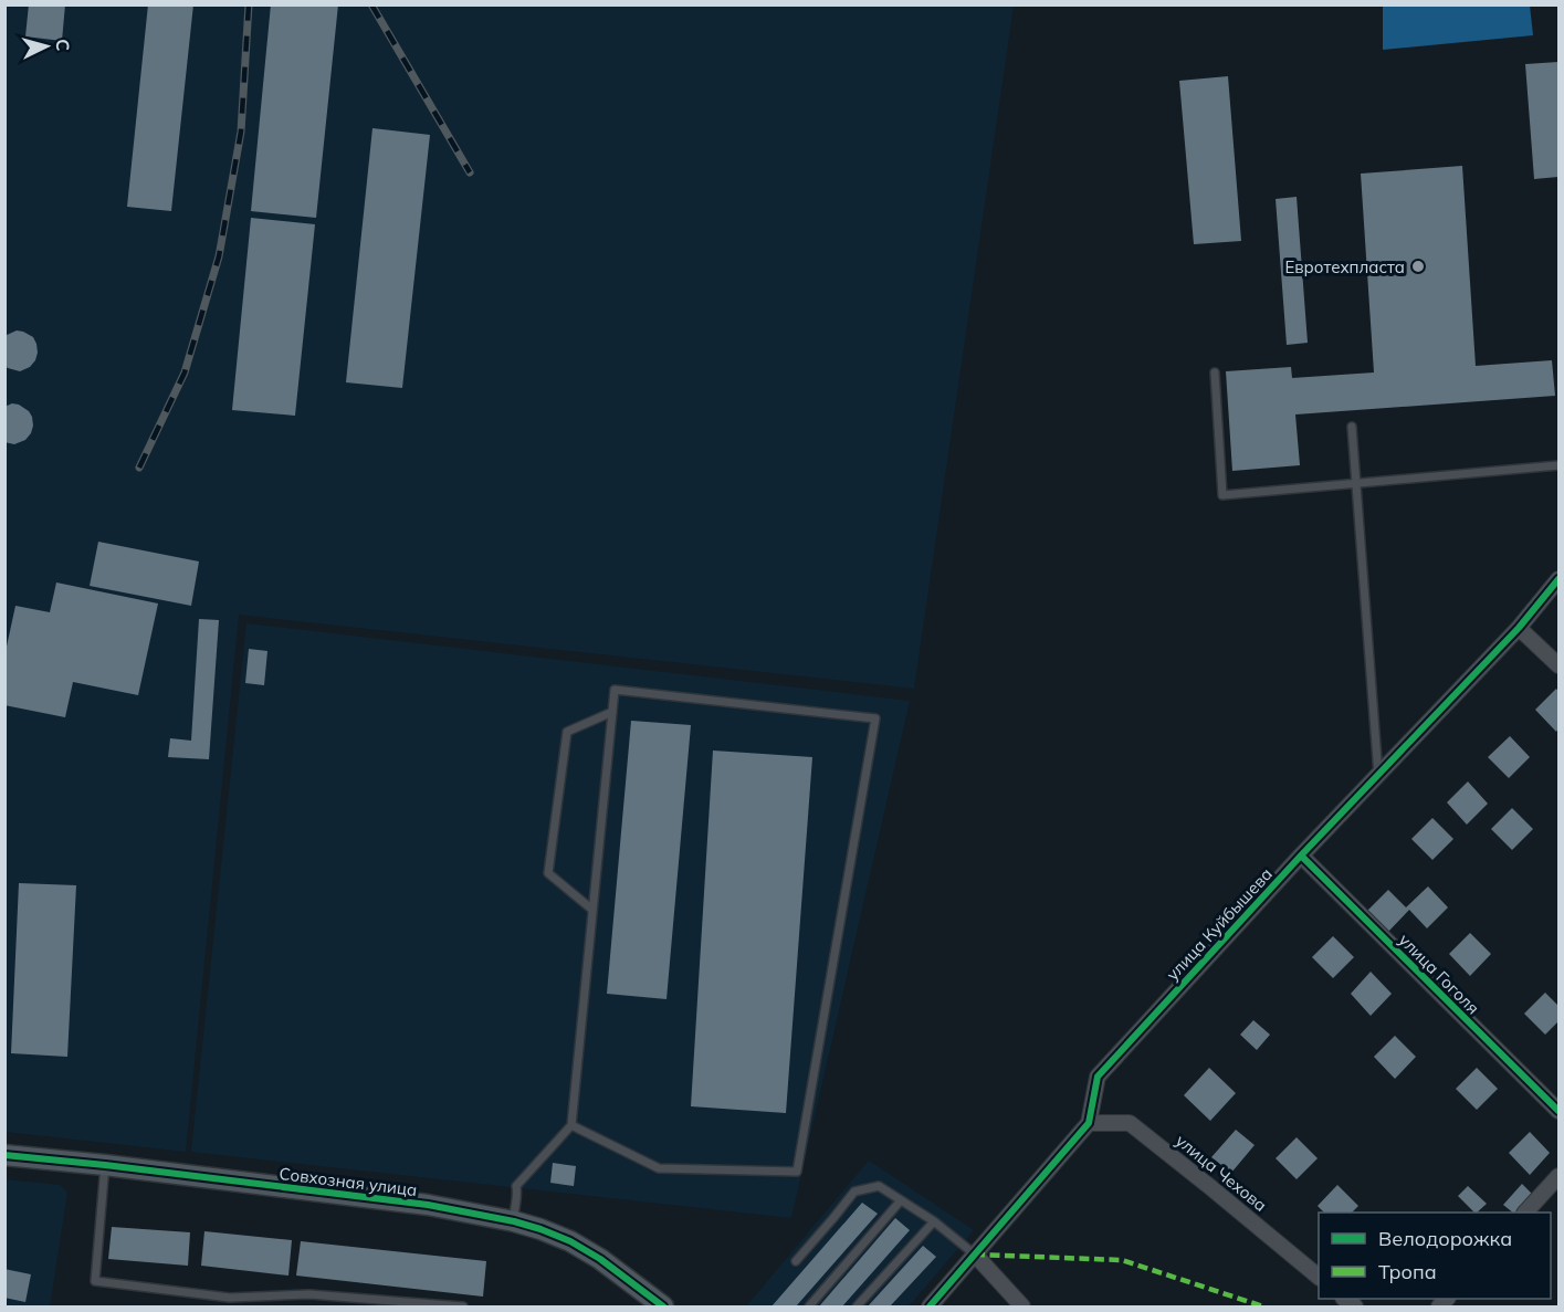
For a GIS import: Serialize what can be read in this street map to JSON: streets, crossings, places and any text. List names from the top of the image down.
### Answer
{
  "streets": {
    "street": [
      "улица Куйбышева",
      "улица Гоголя",
      "улица Чехова",
      "Совхозная улица"
    ]
  },
  "crossings": [
    ["улица Куйбышева", "улица Гоголя"],
    ["улица Куйбышева", "улица Чехова"]
  ],
  "places": ["Евротехпласта"],
  "legend": ["Велодорожка", "Тропа"],
  "north": "right"
}
